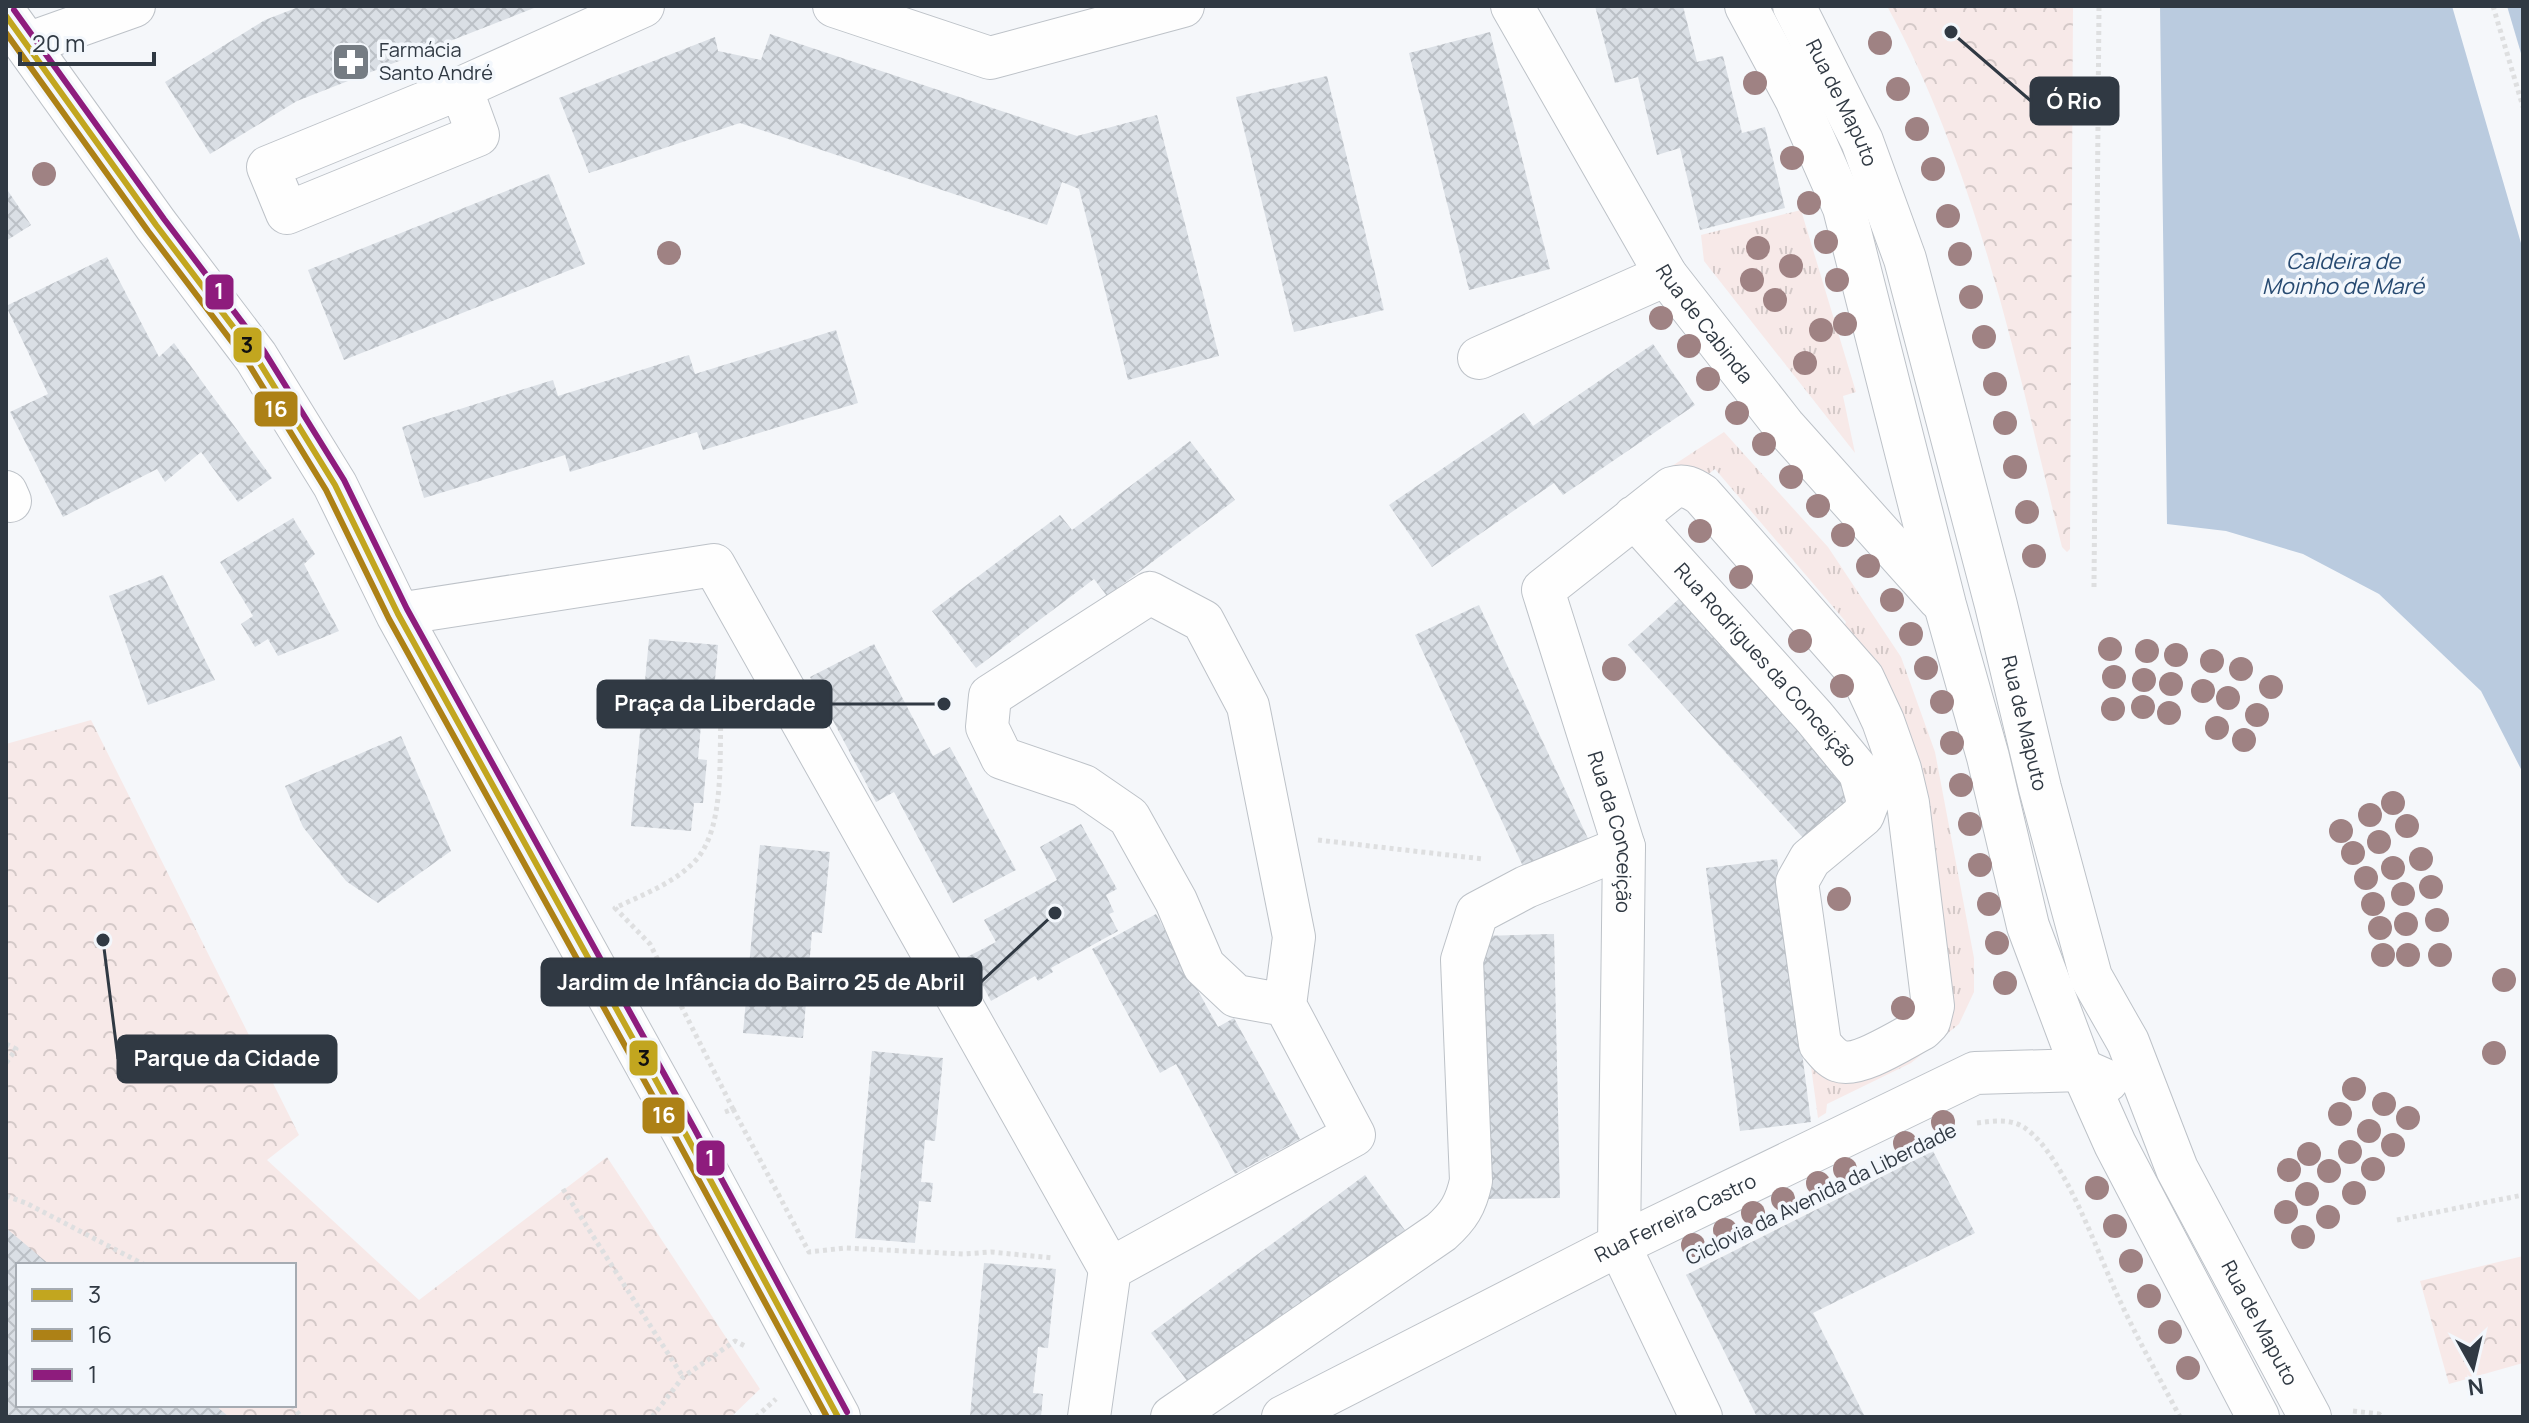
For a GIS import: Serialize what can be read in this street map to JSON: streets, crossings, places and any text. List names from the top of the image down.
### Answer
{
  "streets": {
    "street": [
      "Rua de Maputo",
      "Rua de Cabinda",
      "Rua Rodrigues da Conceição",
      "Rua da Conceição",
      "Rua Ferreira Castro"
    ],
    "path": ["Ciclovia da Avenida da Liberdade"]
  },
  "crossings": [
    ["Rua de Maputo", "Rua de Cabinda"],
    ["Rua de Maputo", "Rua Ferreira Castro"],
    ["Rua Rodrigues da Conceição", "Rua da Conceição"],
    ["Rua da Conceição", "Rua Ferreira Castro"]
  ],
  "water": ["Caldeira de Moinho de Maré"],
  "places": {
    "other": [
      "Ó Rio",
      "Praça da Liberdade",
      "Jardim de Infância do Bairro 25 de Abril",
      "Parque da Cidade"
    ],
    "pharmacy": ["Farmácia Santo André"]
  },
  "lines": ["transit line 1", "transit line 3", "transit line 16"],
  "legend": ["3", "16", "1"],
  "scale_bar": "20 m",
  "north": "bottom"
}
